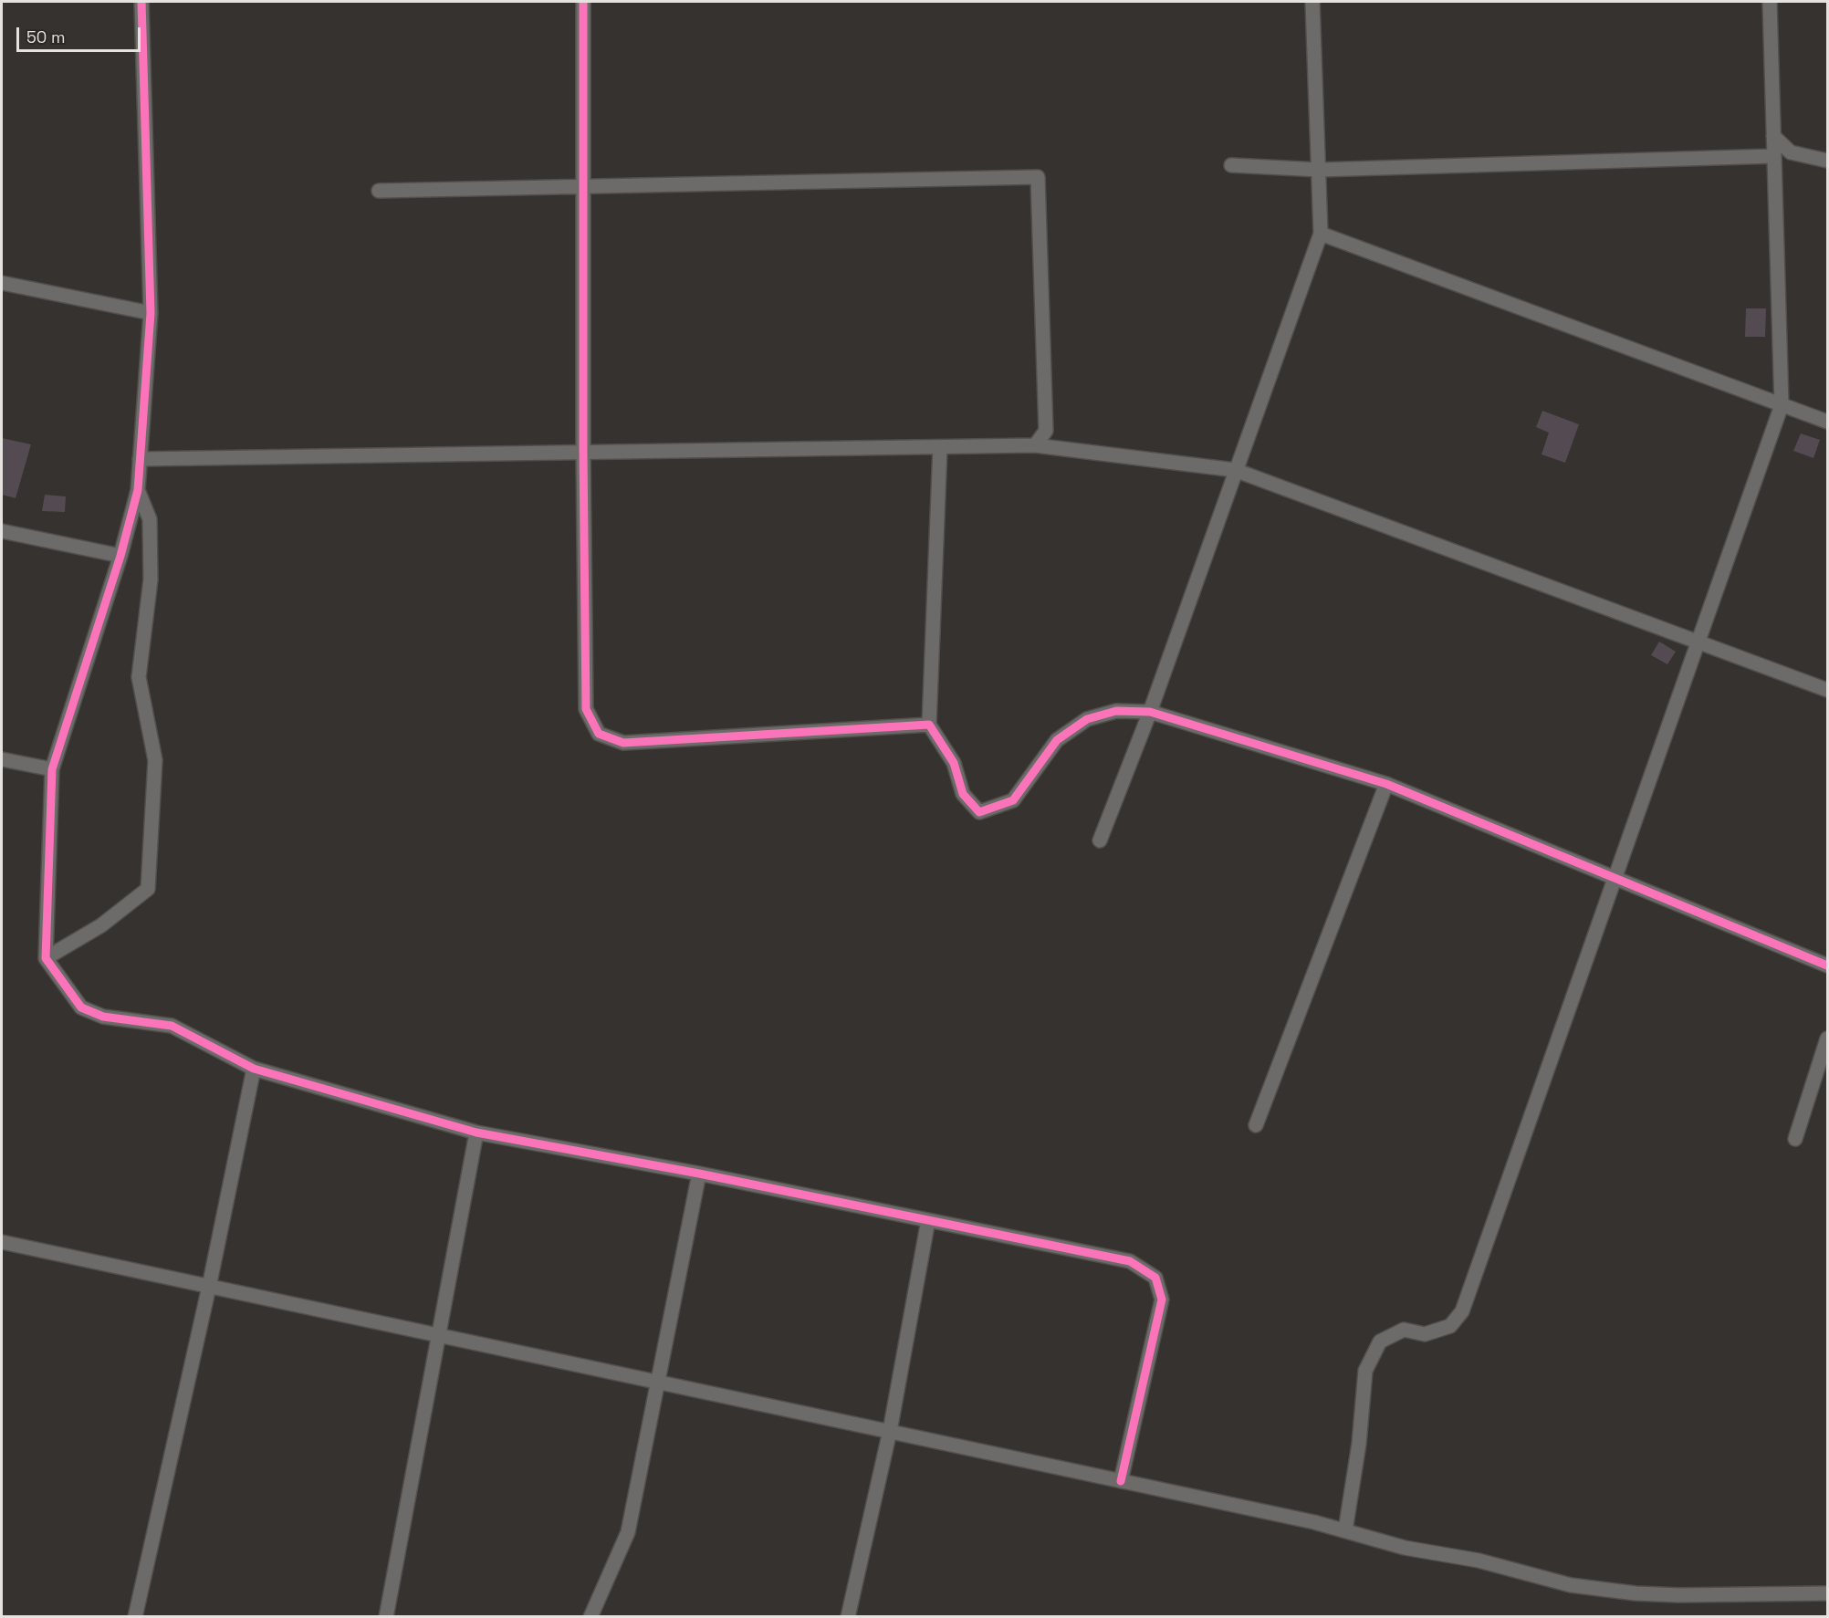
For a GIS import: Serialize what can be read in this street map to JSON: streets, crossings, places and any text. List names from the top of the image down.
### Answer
{
  "scale_bar": "50 m"
}
